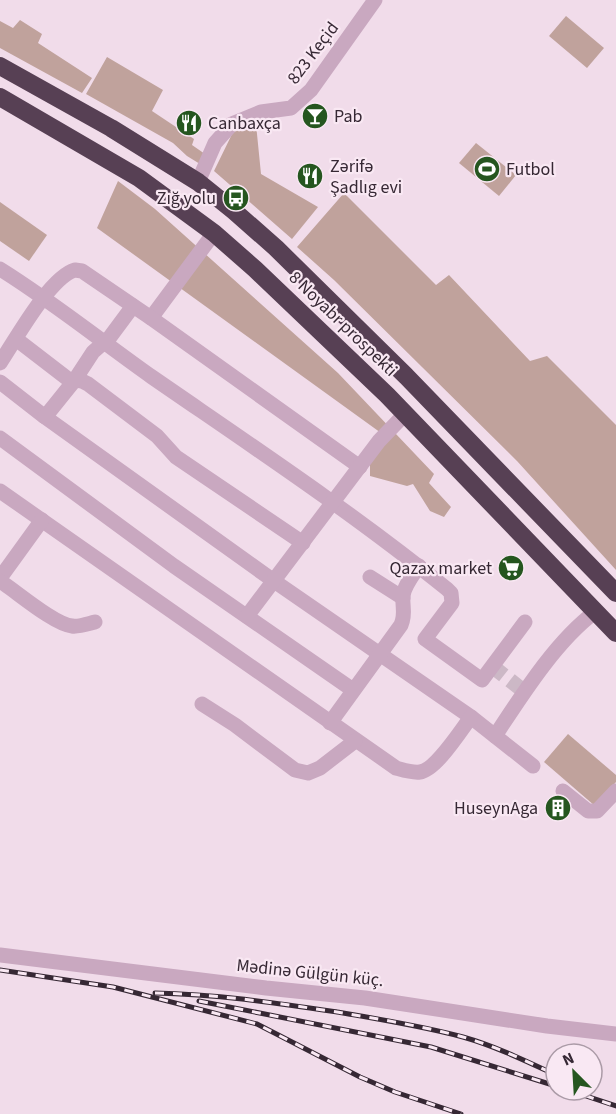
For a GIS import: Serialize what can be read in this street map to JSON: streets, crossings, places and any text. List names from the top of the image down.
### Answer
{
  "streets": {
    "highway": ["8 Noyabr prospekti"],
    "street": ["823 Keçid", "Mədinə Gülgün küç."]
  },
  "crossings": [
    ["823 Keçid", "8 Noyabr prospekti"]
  ],
  "places": {
    "bar": ["Pab"],
    "restaurant": ["Canbaxça", "Zərifə Şadlıg evi"],
    "sports": ["Futbol"],
    "bus stop": ["Zığ yolu"],
    "supermarket": ["Qazax market"],
    "building": ["HuseynAga"]
  },
  "north": "top left"
}
